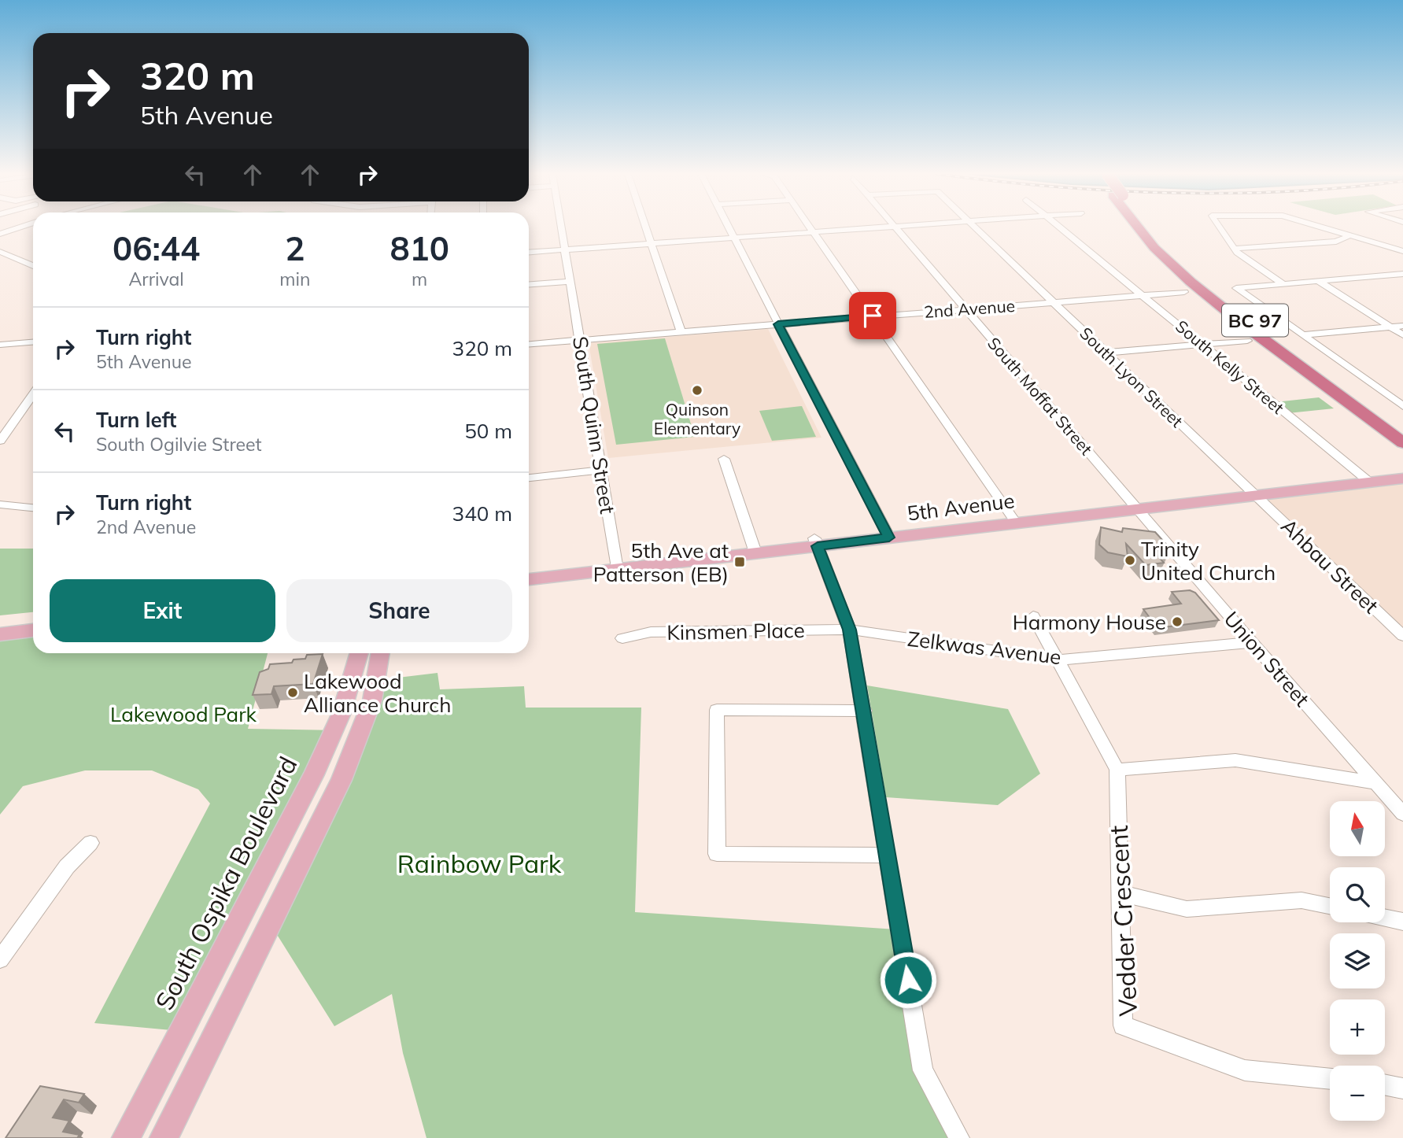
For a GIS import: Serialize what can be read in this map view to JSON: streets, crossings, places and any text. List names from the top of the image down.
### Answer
{
  "streets": {
    "highway": ["BC 97"],
    "main road": ["5th Avenue", "South Ospika Boulevard"],
    "street": [
      "2nd Avenue",
      "South Kelly Street",
      "South Lyon Street",
      "South Moffat Street",
      "South Quinn Street",
      "Ahbau Street",
      "Kinsmen Place",
      "Zelkwas Avenue",
      "Union Street",
      "Vedder Crescent"
    ]
  },
  "crossings": [
    ["2nd Avenue", "South Kelly Street"],
    ["2nd Avenue", "South Lyon Street"],
    ["2nd Avenue", "South Moffat Street"],
    ["2nd Avenue", "South Quinn Street"],
    ["South Kelly Street", "5th Avenue"],
    ["South Lyon Street", "5th Avenue"],
    ["South Lyon Street", "Ahbau Street"],
    ["South Moffat Street", "5th Avenue"],
    ["South Moffat Street", "Union Street"],
    ["South Quinn Street", "5th Avenue"],
    ["5th Avenue", "Ahbau Street"],
    ["5th Avenue", "Union Street"],
    ["Kinsmen Place", "Zelkwas Avenue"],
    ["Zelkwas Avenue", "Union Street"],
    ["Zelkwas Avenue", "Vedder Crescent"]
  ],
  "parks": ["Lakewood Park", "Rainbow Park"],
  "places": {
    "other": [
      "Quinson Elementary",
      "Trinity United Church",
      "Harmony House",
      "Lakewood Alliance Church"
    ],
    "transit": ["5th Ave at Patterson (EB)"]
  },
  "north": "top",
  "page": {
    "turn": ["320 m", "5th Avenue"],
    "eta": [
      "06:44",
      "Arrival",
      "2",
      "min",
      "810",
      "m"
    ],
    "list": [
      {
        "name": "Turn right",
        "note": "5th Avenue",
        "value": "320 m"
      },
      {
        "name": "Turn left",
        "note": "South Ogilvie Street",
        "value": "50 m"
      },
      {
        "name": "Turn right",
        "note": "2nd Avenue",
        "value": "340 m"
      }
    ],
    "buttons": ["Exit", "Share"],
    "map_buttons": ["+", "−"]
  }
}
